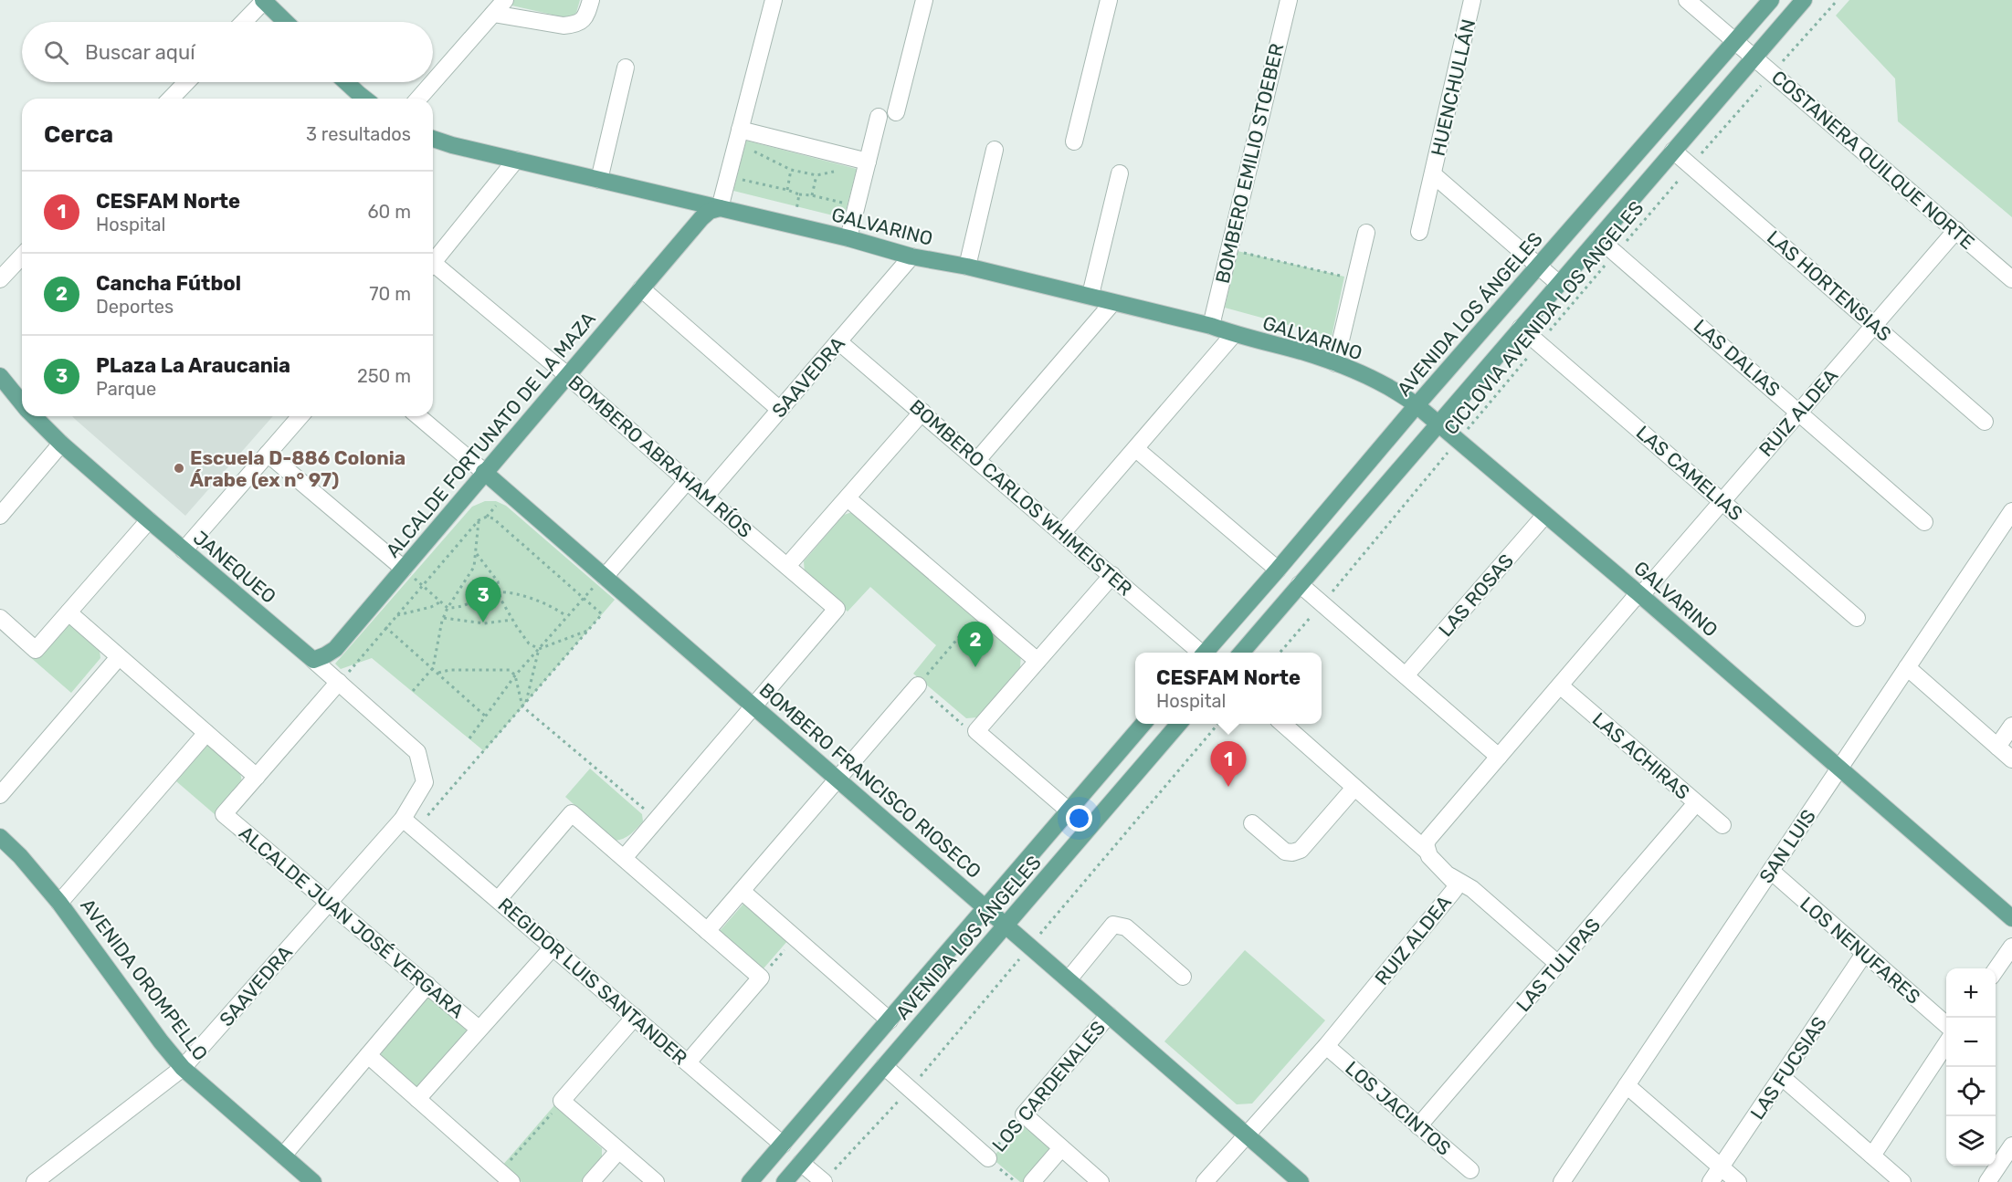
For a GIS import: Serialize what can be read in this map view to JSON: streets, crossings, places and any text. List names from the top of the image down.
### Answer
{
  "streets": {
    "main road": [
      "GALVARINO",
      "AVENIDA LOS ÁNGELES",
      "ALCALDE FORTUNATO DE LA MAZA",
      "JANEQUEO",
      "BOMBERO FRANCISCO RIOSECO",
      "AVENIDA OROMPELLO"
    ],
    "street": [
      "HUENCHULLÁN",
      "COSTANERA QUILQUE NORTE",
      "BOMBERO EMILIO STOEBER",
      "LAS HORTENSIAS",
      "LAS DALIAS",
      "SAAVEDRA",
      "RUIZ ALDEA",
      "BOMBERO ABRAHAM RÍOS",
      "LAS CAMELIAS",
      "BOMBERO CARLOS WHIMEISTER",
      "LAS ROSAS",
      "LAS ACHIRAS",
      "SAN LUIS",
      "ALCALDE JUAN JOSÉ VERGARA",
      "LOS NENUFARES",
      "LAS TULIPAS",
      "REGIDOR LUIS SANTANDER",
      "LAS FUCSIAS",
      "LOS CARDENALES",
      "LOS JACINTOS"
    ],
    "path": ["CICLOVIA AVENIDA LOS ANGELES"]
  },
  "crossings": [
    ["HUENCHULLÁN", "AVENIDA LOS ÁNGELES"],
    ["COSTANERA QUILQUE NORTE", "AVENIDA LOS ÁNGELES"],
    ["COSTANERA QUILQUE NORTE", "CICLOVIA AVENIDA LOS ANGELES"],
    ["COSTANERA QUILQUE NORTE", "RUIZ ALDEA"],
    ["BOMBERO EMILIO STOEBER", "GALVARINO"],
    ["GALVARINO", "AVENIDA LOS ÁNGELES"],
    ["GALVARINO", "CICLOVIA AVENIDA LOS ANGELES"],
    ["GALVARINO", "SAAVEDRA"],
    ["GALVARINO", "RUIZ ALDEA"],
    ["GALVARINO", "ALCALDE FORTUNATO DE LA MAZA"],
    ["GALVARINO", "LAS ROSAS"],
    ["GALVARINO", "SAN LUIS"],
    ["LAS HORTENSIAS", "CICLOVIA AVENIDA LOS ANGELES"],
    ["LAS HORTENSIAS", "RUIZ ALDEA"],
    ["AVENIDA LOS ÁNGELES", "BOMBERO FRANCISCO RIOSECO"],
    ["AVENIDA LOS ÁNGELES", "REGIDOR LUIS SANTANDER"],
    ["CICLOVIA AVENIDA LOS ANGELES", "LAS DALIAS"],
    ["CICLOVIA AVENIDA LOS ANGELES", "LAS CAMELIAS"],
    ["LAS DALIAS", "RUIZ ALDEA"],
    ["SAAVEDRA", "BOMBERO ABRAHAM RÍOS"],
    ["SAAVEDRA", "BOMBERO CARLOS WHIMEISTER"],
    ["SAAVEDRA", "JANEQUEO"],
    ["SAAVEDRA", "ALCALDE JUAN JOSÉ VERGARA"],
    ["SAAVEDRA", "AVENIDA OROMPELLO"],
    ["SAAVEDRA", "REGIDOR LUIS SANTANDER"],
    ["RUIZ ALDEA", "LAS CAMELIAS"],
    ["RUIZ ALDEA", "LAS ACHIRAS"],
    ["RUIZ ALDEA", "BOMBERO FRANCISCO RIOSECO"],
    ["RUIZ ALDEA", "LOS JACINTOS"],
    ["ALCALDE FORTUNATO DE LA MAZA", "BOMBERO ABRAHAM RÍOS"],
    ["ALCALDE FORTUNATO DE LA MAZA", "JANEQUEO"],
    ["ALCALDE FORTUNATO DE LA MAZA", "BOMBERO FRANCISCO RIOSECO"],
    ["BOMBERO ABRAHAM RÍOS", "BOMBERO FRANCISCO RIOSECO"],
    ["LAS ACHIRAS", "LAS TULIPAS"],
    ["BOMBERO FRANCISCO RIOSECO", "LOS CARDENALES"],
    ["SAN LUIS", "LOS NENUFARES"],
    ["LOS NENUFARES", "LAS FUCSIAS"],
    ["LAS TULIPAS", "LOS JACINTOS"]
  ],
  "places": ["Escuela D-886 Colonia Árabe (ex n° 97)"],
  "page": {
    "search": "Buscar aquí",
    "heading": ["Cerca", "3 resultados"],
    "list": [
      {
        "mark": "1",
        "name": "CESFAM Norte",
        "note": "Hospital",
        "value": "60 m"
      },
      {
        "mark": "2",
        "name": "Cancha Fútbol",
        "note": "Deportes",
        "value": "70 m"
      },
      {
        "mark": "3",
        "name": "PLaza La Araucania",
        "note": "Parque",
        "value": "250 m"
      }
    ],
    "pins": ["3", "2", "1"],
    "popup": ["CESFAM Norte", "Hospital"],
    "map_buttons": ["+", "−"]
  }
}
